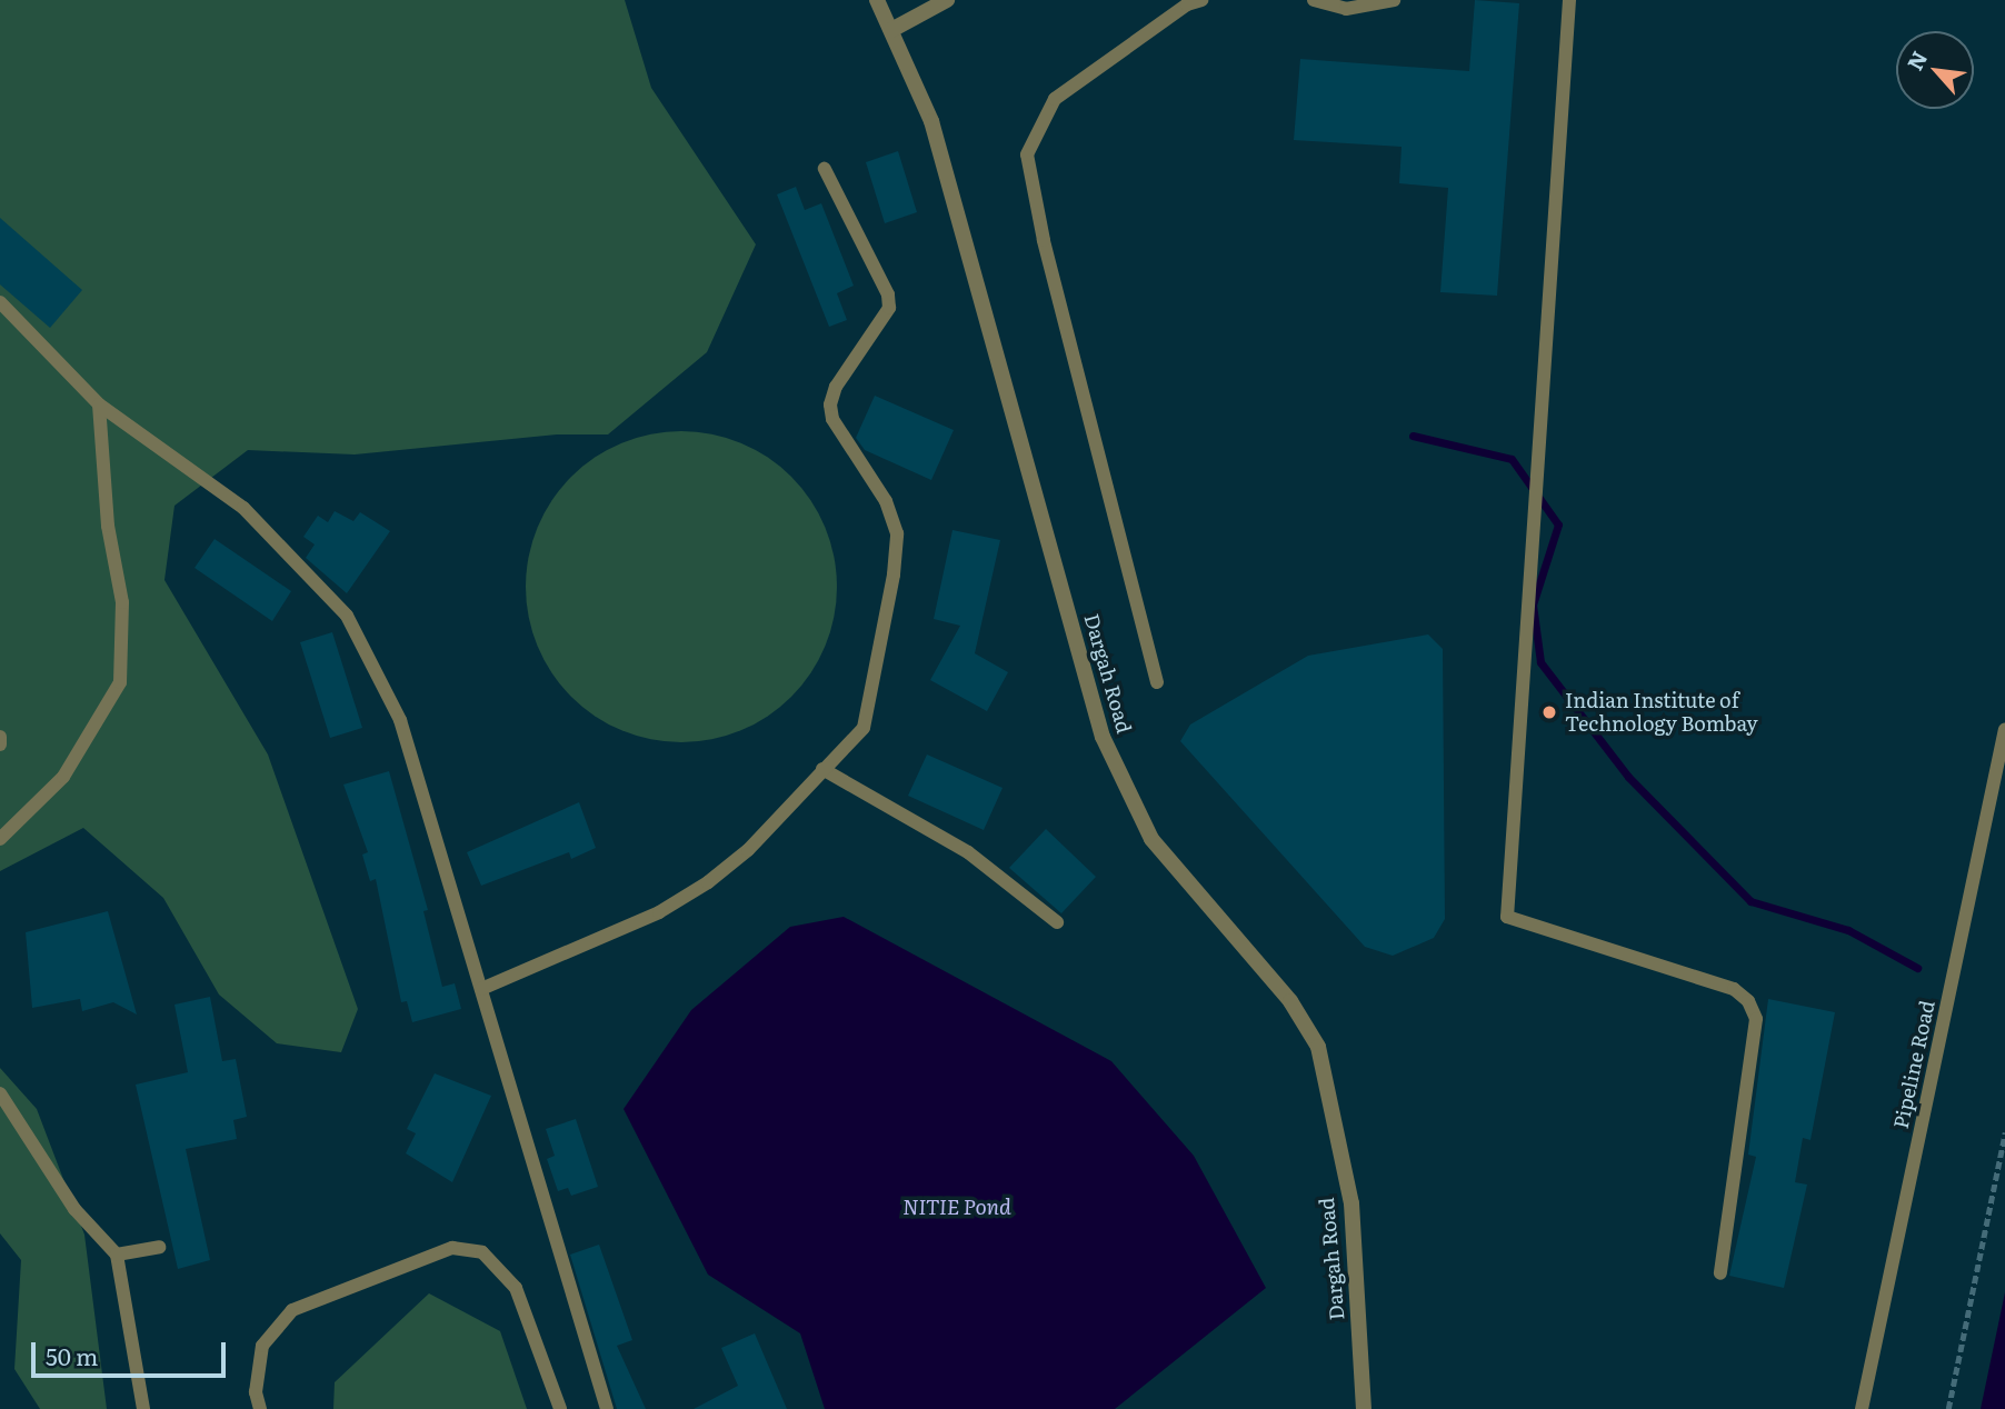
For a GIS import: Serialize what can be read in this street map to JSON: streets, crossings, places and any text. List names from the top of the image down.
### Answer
{
  "streets": {
    "street": ["Dargah Road"],
    "lane": ["Pipeline Road"]
  },
  "water": ["NITIE Pond"],
  "places": ["Indian Institute of Technology Bombay"],
  "scale_bar": "50 m",
  "north": "top left"
}
